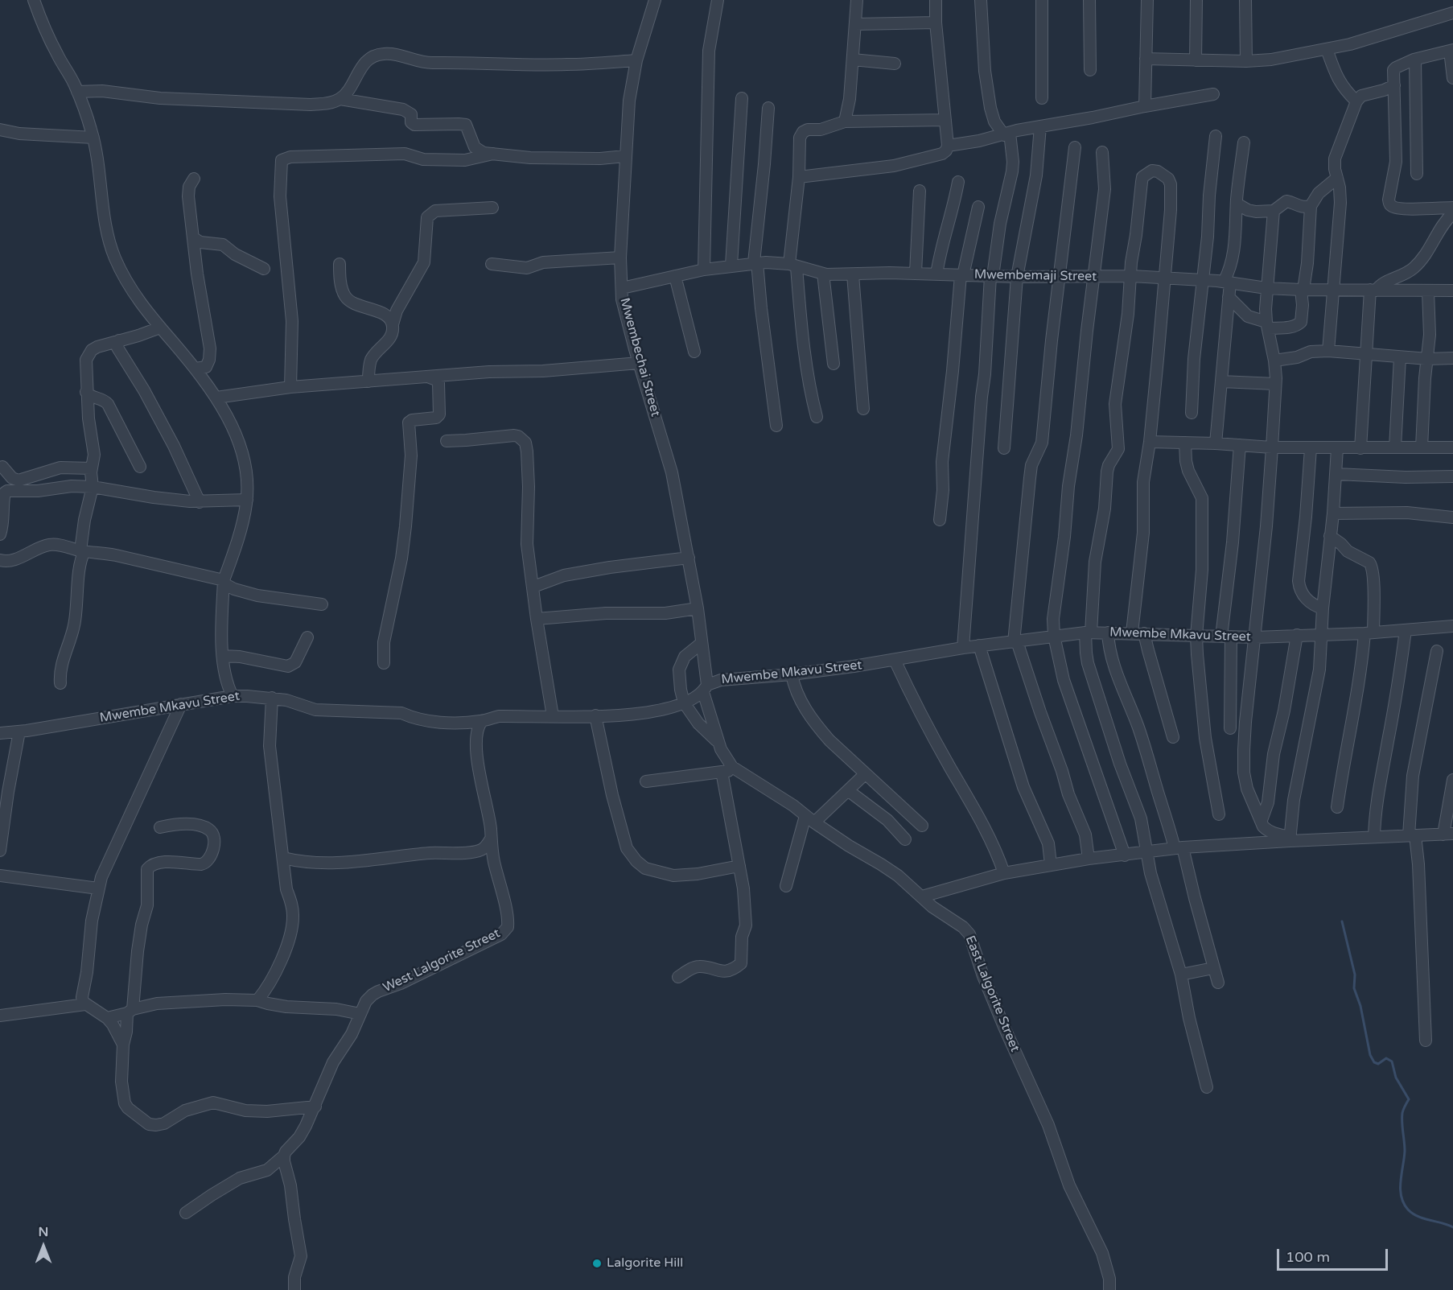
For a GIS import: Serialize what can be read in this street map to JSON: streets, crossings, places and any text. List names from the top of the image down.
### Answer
{
  "streets": {
    "street": [
      "Mwembemaji Street",
      "Mwembechai Street",
      "Mwembe Mkavu Street",
      "West Lalgorite Street",
      "East Lalgorite Street"
    ]
  },
  "crossings": [
    ["Mwembemaji Street", "Mwembechai Street"],
    ["Mwembechai Street", "Mwembe Mkavu Street"],
    ["Mwembechai Street", "East Lalgorite Street"],
    ["Mwembe Mkavu Street", "West Lalgorite Street"],
    ["Mwembe Mkavu Street", "East Lalgorite Street"]
  ],
  "places": ["Lalgorite Hill"],
  "scale_bar": "100 m",
  "north": "top"
}
